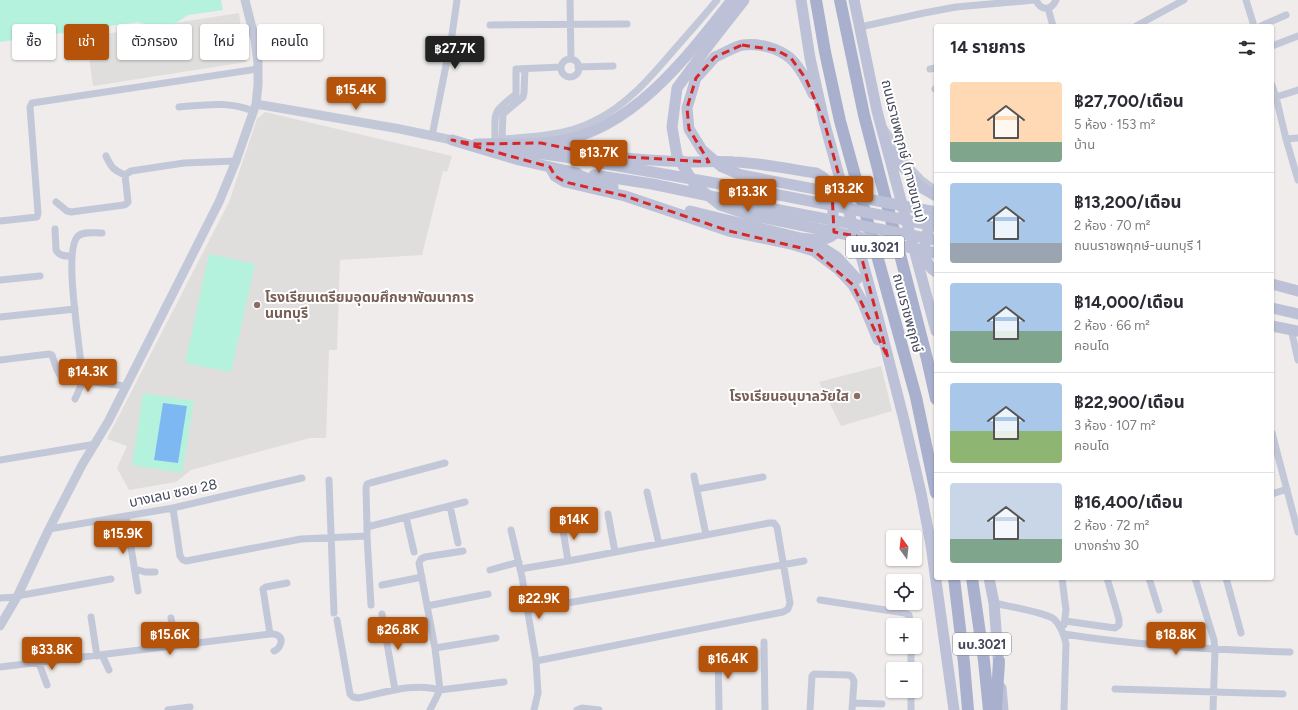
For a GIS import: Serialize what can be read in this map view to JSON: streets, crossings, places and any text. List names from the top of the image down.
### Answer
{
  "streets": {
    "main road": ["ถนนราชพฤกษ์ (ทางขนาน)", "นบ.3021", "ถนนราชพฤกษ์"],
    "street": ["บางเลน ซอย 28"]
  },
  "places": ["โรงเรียนเตรียมอุดมศึกษาพัฒนาการ นนทบุรี", "โรงเรียนอนุบาลวัยใส"],
  "north": "top",
  "page": {
    "chip": [
      "ซื้อ",
      "เช่า",
      "ตัวกรอง",
      "ใหม่",
      "คอนโด"
    ],
    "heading": "14 รายการ",
    "price": [
      "฿27.7K",
      "฿15.4K",
      "฿13.7K",
      "฿13.2K",
      "฿13.3K",
      "฿14.3K",
      "฿14K",
      "฿15.9K",
      "฿22.9K",
      "฿26.8K",
      "฿15.6K",
      "฿18.8K",
      "฿33.8K",
      "฿16.4K"
    ],
    "list": [
      {
        "name": "฿27,700/เดือน",
        "note": "5 ห้อง · 153 m² · บ้าน"
      },
      {
        "name": "฿13,200/เดือน",
        "note": "2 ห้อง · 70 m² · ถนนราชพฤกษ์-นนทบุรี 1"
      },
      {
        "name": "฿14,000/เดือน",
        "note": "2 ห้อง · 66 m² · คอนโด"
      },
      {
        "name": "฿22,900/เดือน",
        "note": "3 ห้อง · 107 m² · คอนโด"
      },
      {
        "name": "฿16,400/เดือน",
        "note": "2 ห้อง · 72 m² · บางกร่าง 30"
      }
    ],
    "map_buttons": ["+", "−"]
  }
}
